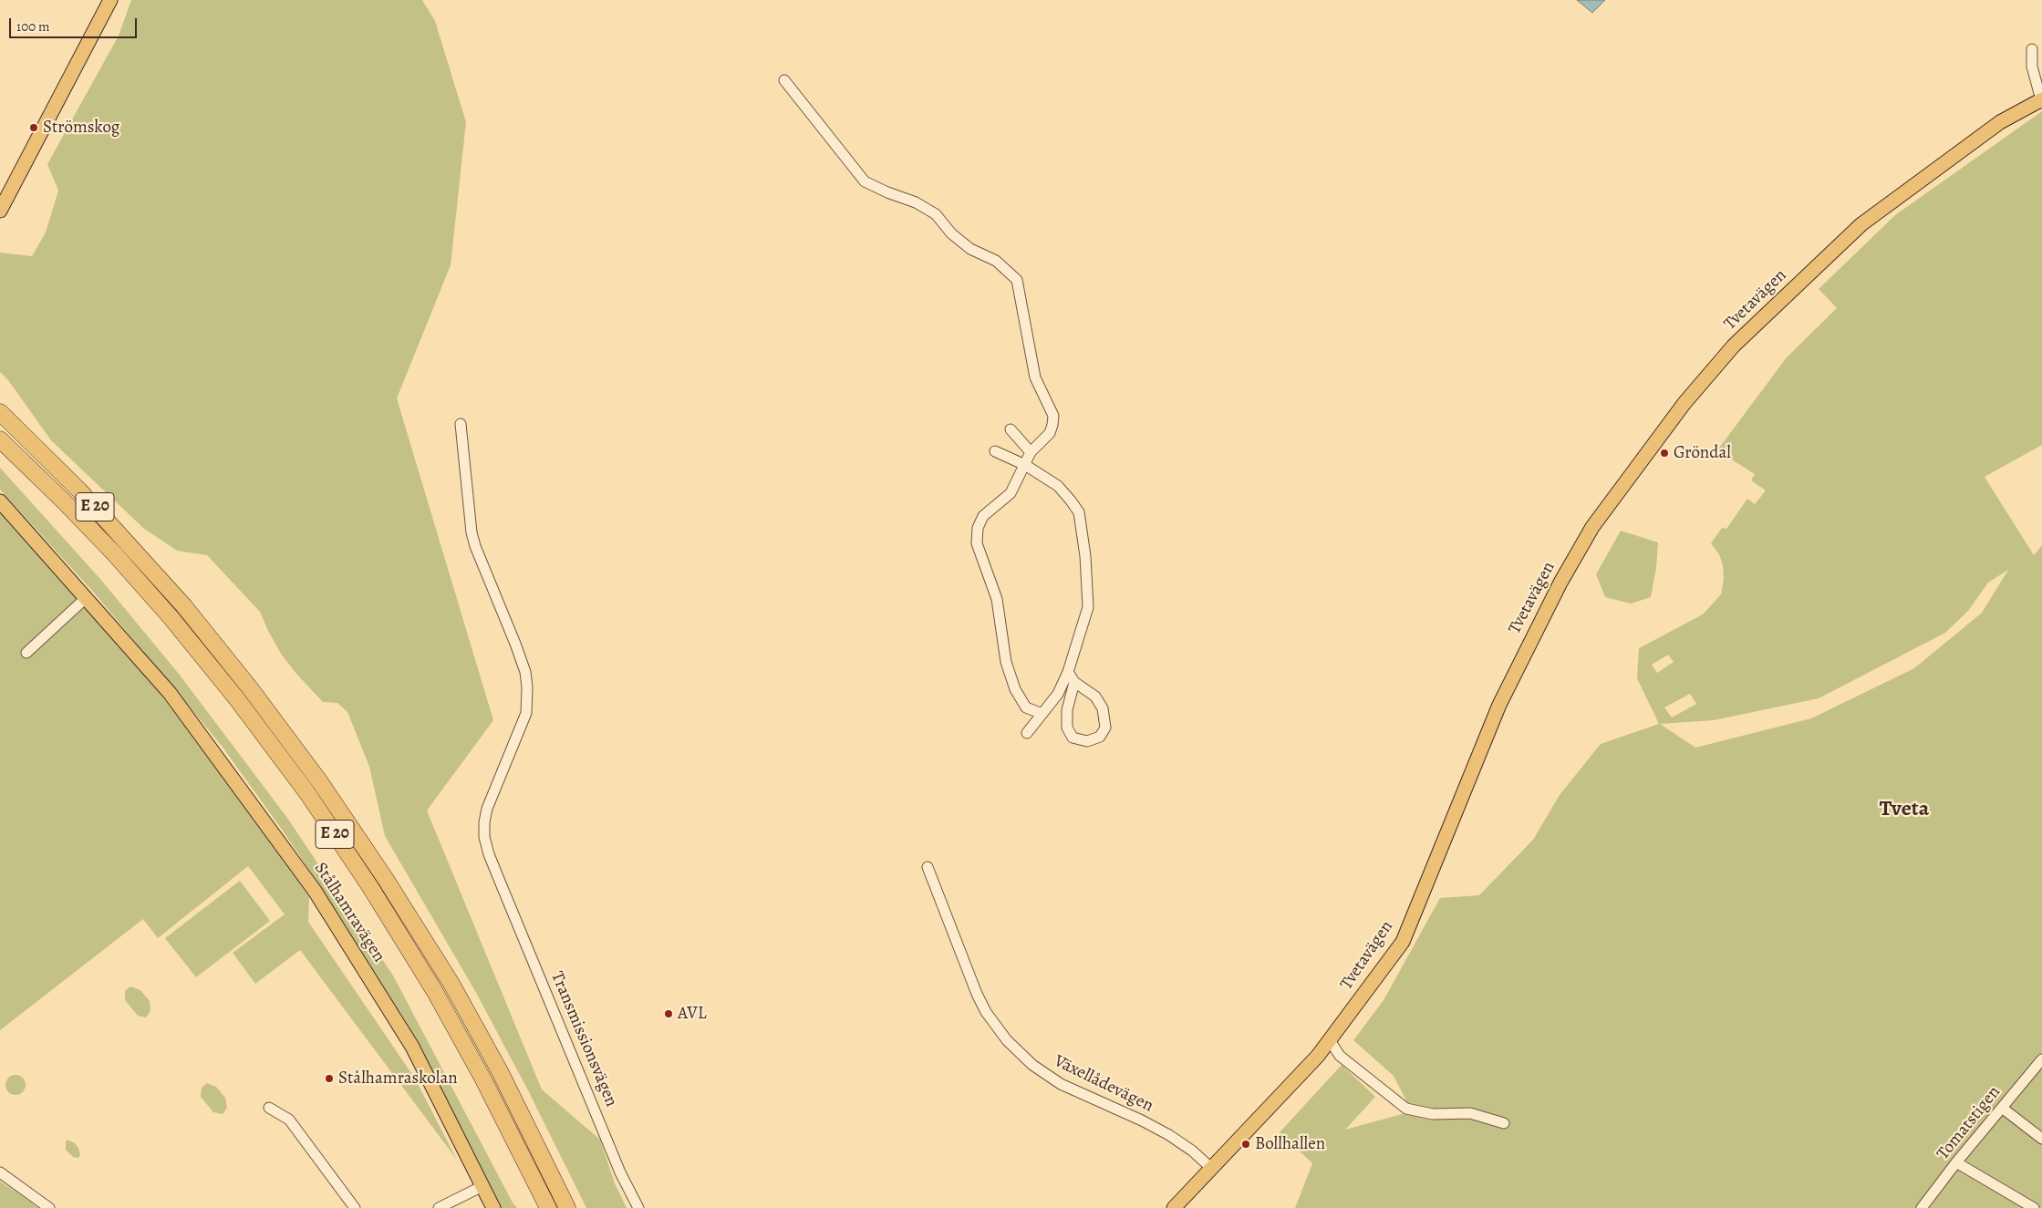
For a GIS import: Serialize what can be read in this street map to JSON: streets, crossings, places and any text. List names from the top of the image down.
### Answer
{
  "streets": {
    "highway": ["E 20"],
    "main road": ["Tvetavägen", "Stålhamravägen"],
    "street": ["Transmissionsvägen", "Växellådevägen", "Tomatstigen"]
  },
  "crossings": [
    ["Tvetavägen", "Växellådevägen"]
  ],
  "districts": ["Tveta"],
  "places": [
    "Strömskog",
    "Gröndal",
    "AVL",
    "Stålhamraskolan",
    "Bollhallen"
  ],
  "scale_bar": "100 m"
}
